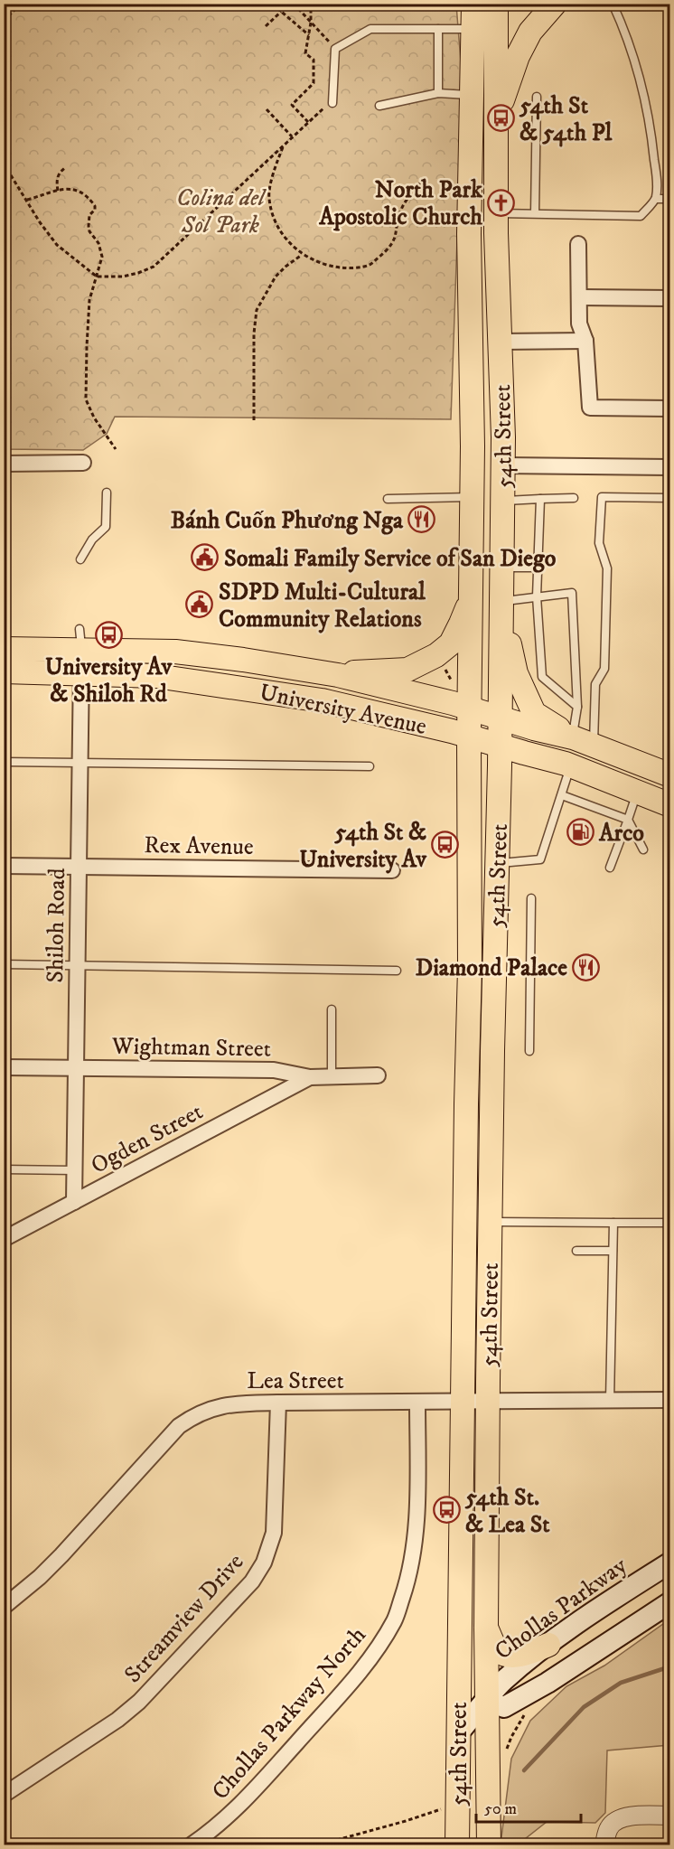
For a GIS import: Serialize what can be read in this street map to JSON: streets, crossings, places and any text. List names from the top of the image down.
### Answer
{
  "streets": {
    "main road": ["54th Street", "University Avenue", "Chollas Parkway"],
    "street": [
      "Rex Avenue",
      "Shiloh Road",
      "Wightman Street",
      "Ogden Street",
      "Lea Street",
      "Streamview Drive",
      "Chollas Parkway North"
    ]
  },
  "crossings": [
    ["54th Street", "University Avenue"],
    ["54th Street", "Lea Street"],
    ["54th Street", "Chollas Parkway"],
    ["University Avenue", "Shiloh Road"],
    ["Rex Avenue", "Shiloh Road"],
    ["Shiloh Road", "Wightman Street"],
    ["Shiloh Road", "Ogden Street"],
    ["Wightman Street", "Ogden Street"],
    ["Lea Street", "Streamview Drive"],
    ["Lea Street", "Chollas Parkway North"]
  ],
  "parks": ["Colina del Sol Park"],
  "places": {
    "bus stop": [
      "54th St & 54th Pl",
      "University Av & Shiloh Rd",
      "54th St & University Av",
      "54th St. & Lea St"
    ],
    "church": ["North Park Apostolic Church"],
    "restaurant": ["Bánh Cuốn Phương Nga", "Diamond Palace"],
    "public building": ["Somali Family Service of San Diego", "SDPD Multi-Cultural Community Relations"],
    "fuel station": ["Arco"]
  },
  "scale_bar": "50 m"
}
